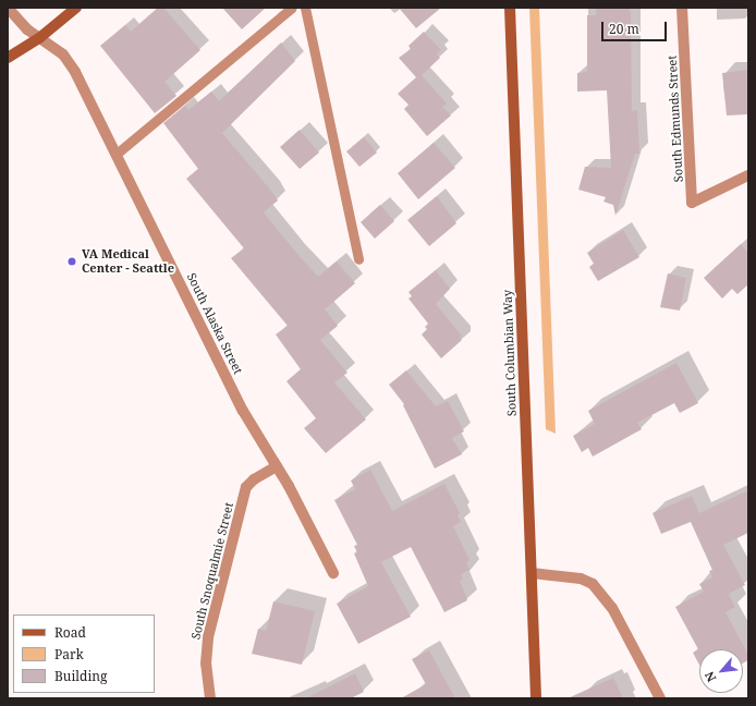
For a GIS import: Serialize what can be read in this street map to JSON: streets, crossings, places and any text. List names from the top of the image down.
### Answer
{
  "streets": {
    "main road": ["South Columbian Way"],
    "street": ["South Edmunds Street", "South Alaska Street", "South Snoqualmie Street"]
  },
  "crossings": [
    ["South Alaska Street", "South Snoqualmie Street"]
  ],
  "places": ["VA Medical Center - Seattle"],
  "legend": ["Road", "Park", "Building"],
  "scale_bar": "20 m",
  "north": "bottom left"
}
